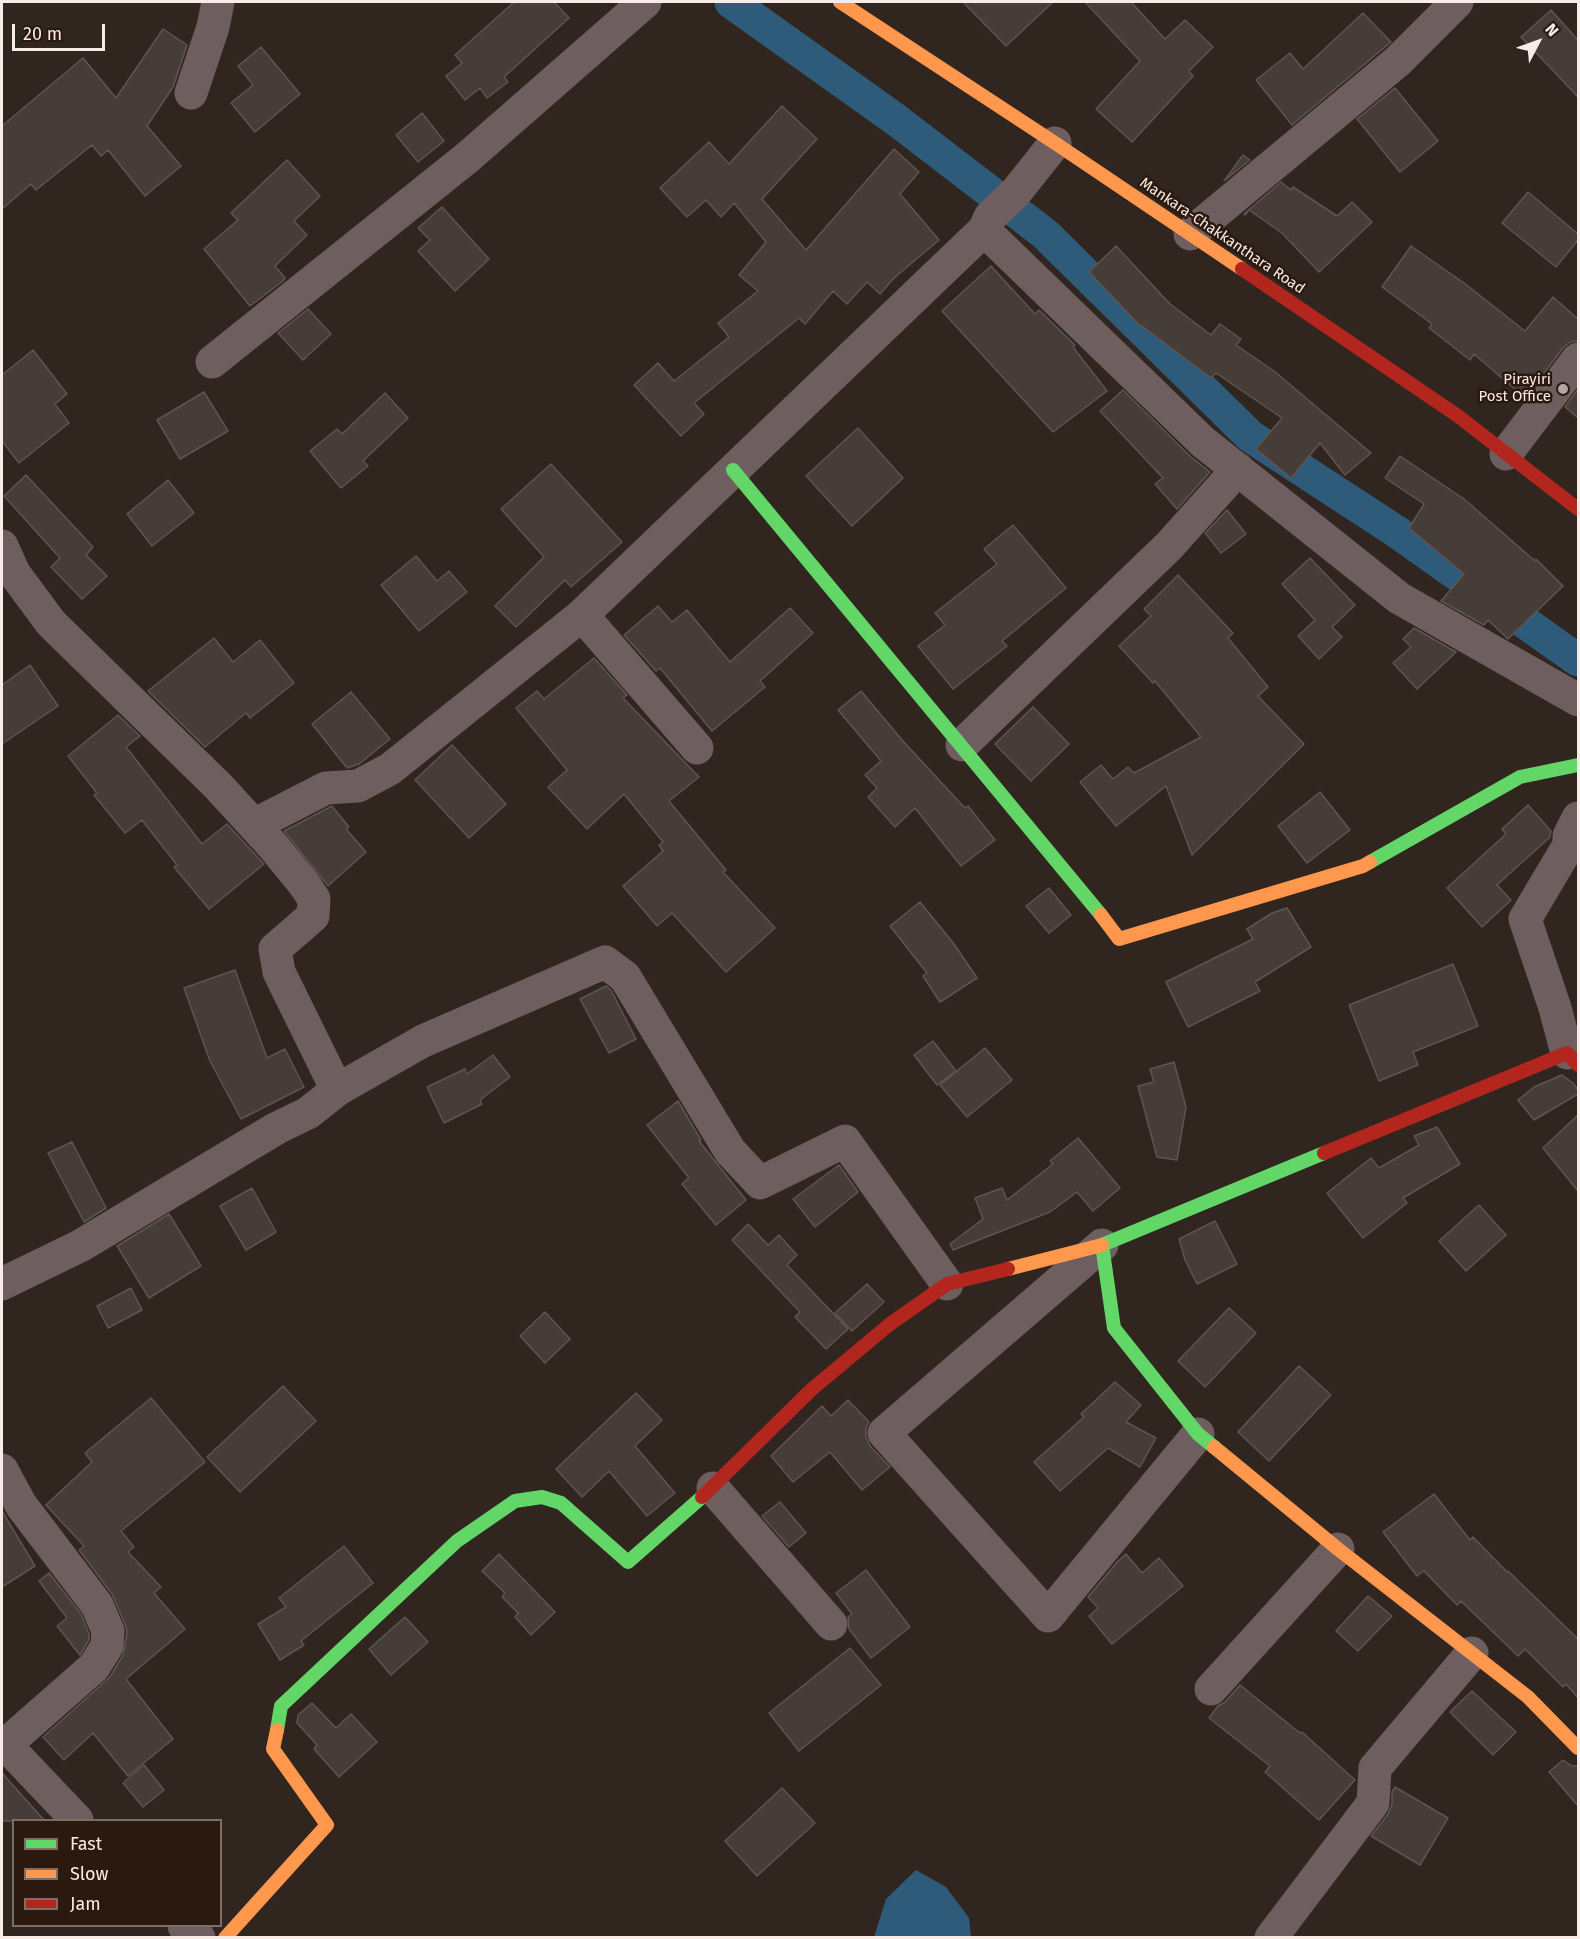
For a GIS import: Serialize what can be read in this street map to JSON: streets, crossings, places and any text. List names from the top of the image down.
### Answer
{
  "streets": {
    "street": ["Mankara-Chakkanthara Road"]
  },
  "places": ["Pirayiri Post Office"],
  "legend": ["Fast", "Slow", "Jam"],
  "scale_bar": "20 m",
  "north": "top right"
}
